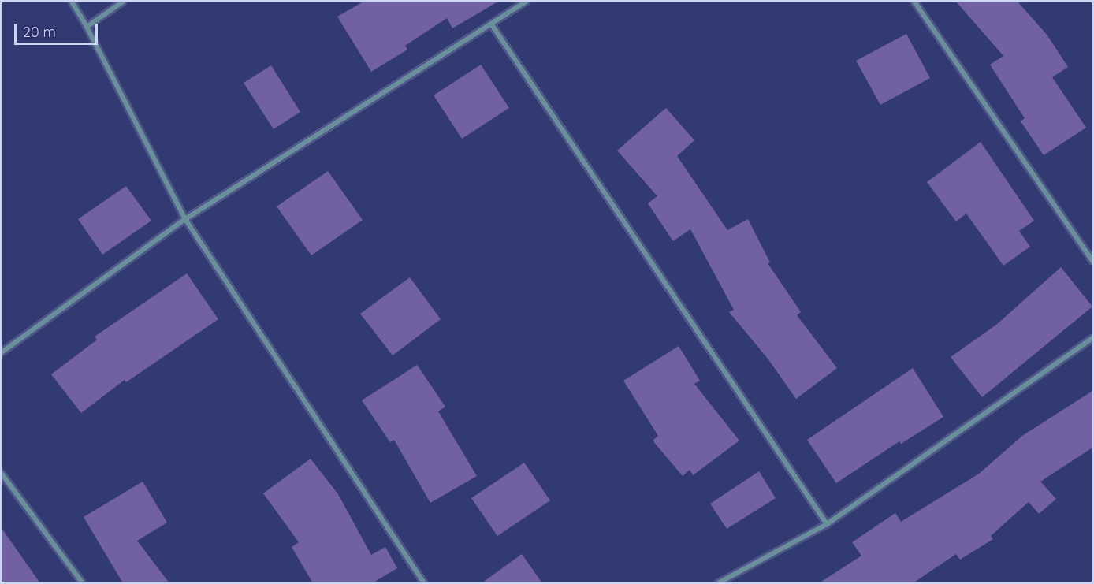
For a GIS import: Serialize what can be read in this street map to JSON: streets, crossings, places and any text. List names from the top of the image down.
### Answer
{
  "scale_bar": "20 m"
}
